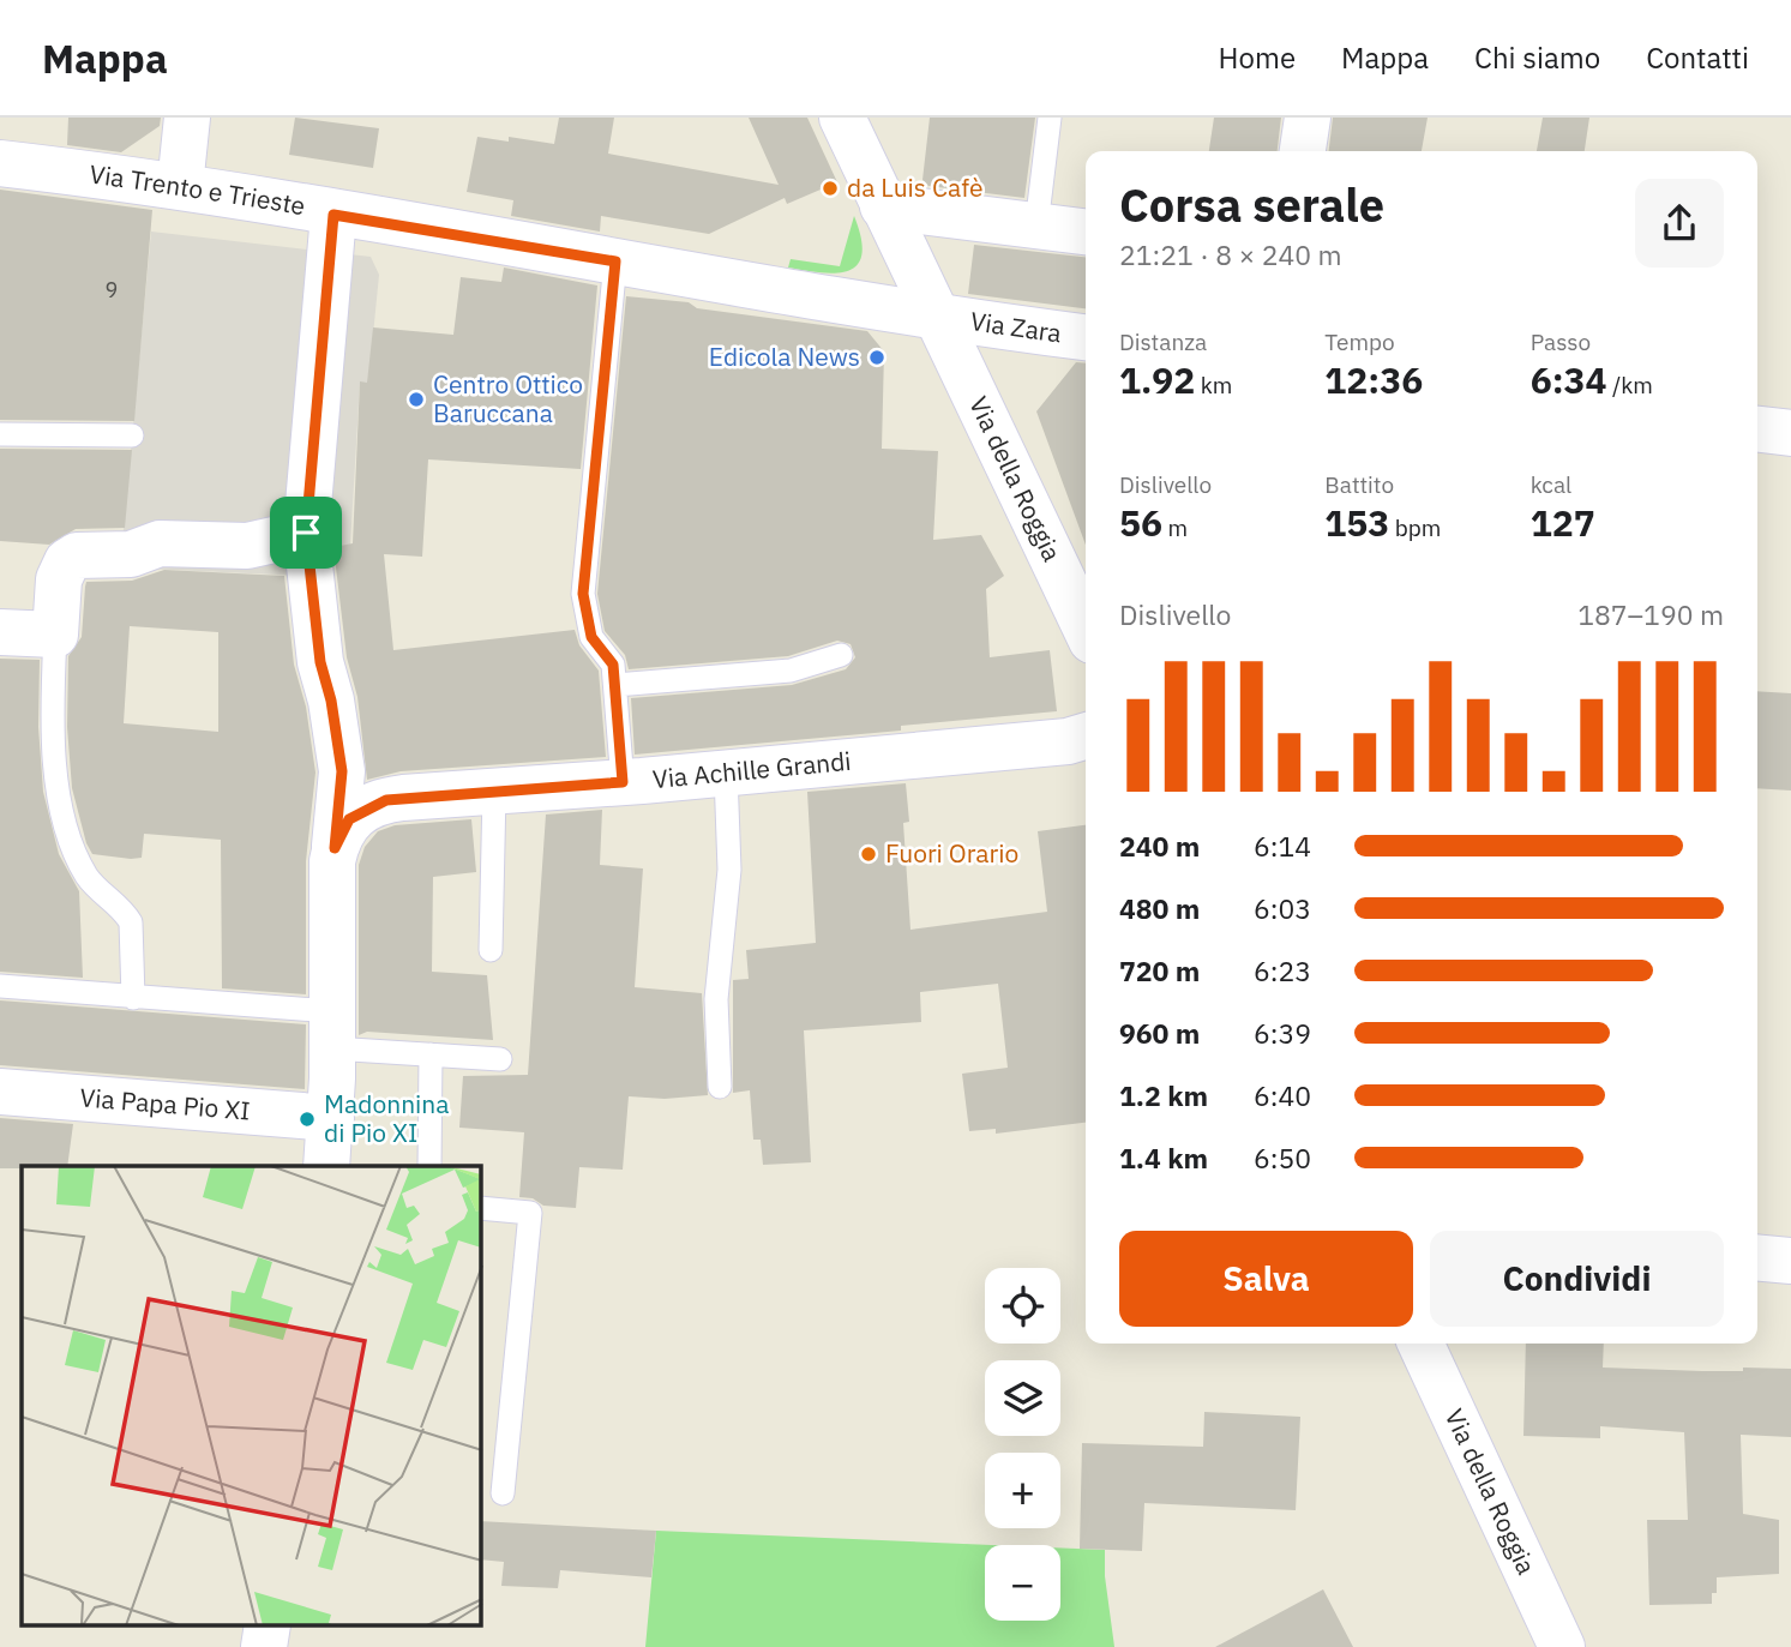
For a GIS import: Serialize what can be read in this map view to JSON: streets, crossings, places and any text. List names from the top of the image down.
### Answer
{
  "streets": {
    "street": [
      "Via Trento e Trieste",
      "Via Zara",
      "Via della Roggia",
      "Via Achille Grandi",
      "Via Papa Pio XI"
    ]
  },
  "crossings": [
    ["Via Trento e Trieste", "Via Zara"],
    ["Via Trento e Trieste", "Via della Roggia"],
    ["Via Zara", "Via della Roggia"]
  ],
  "places": [
    "da Luis Cafè",
    "Edicola News",
    "Centro Ottico Baruccana",
    "Fuori Orario",
    "Madonnina di Pio XI"
  ],
  "house_numbers": ["9"],
  "page": {
    "header": "Mappa",
    "nav": [
      "Home",
      "Mappa",
      "Chi siamo",
      "Contatti"
    ],
    "heading": ["Corsa serale", "21:21 · 8 × 240 m"],
    "stats": [
      ["Distanza", "1.92 km"],
      ["Tempo", "12:36"],
      ["Passo", "6:34 /km"],
      ["Dislivello", "56 m"],
      ["Battito", "153 bpm"],
      ["kcal", "127"]
    ],
    "chart": ["Dislivello", "187–190 m"],
    "list": [
      {
        "name": "240 m",
        "note": "6:14"
      },
      {
        "name": "480 m",
        "note": "6:03"
      },
      {
        "name": "720 m",
        "note": "6:23"
      },
      {
        "name": "960 m",
        "note": "6:39"
      },
      {
        "name": "1.2 km",
        "note": "6:40"
      },
      {
        "name": "1.4 km",
        "note": "6:50"
      }
    ],
    "buttons": ["Salva", "Condividi"],
    "map_buttons": ["+", "−"]
  }
}
